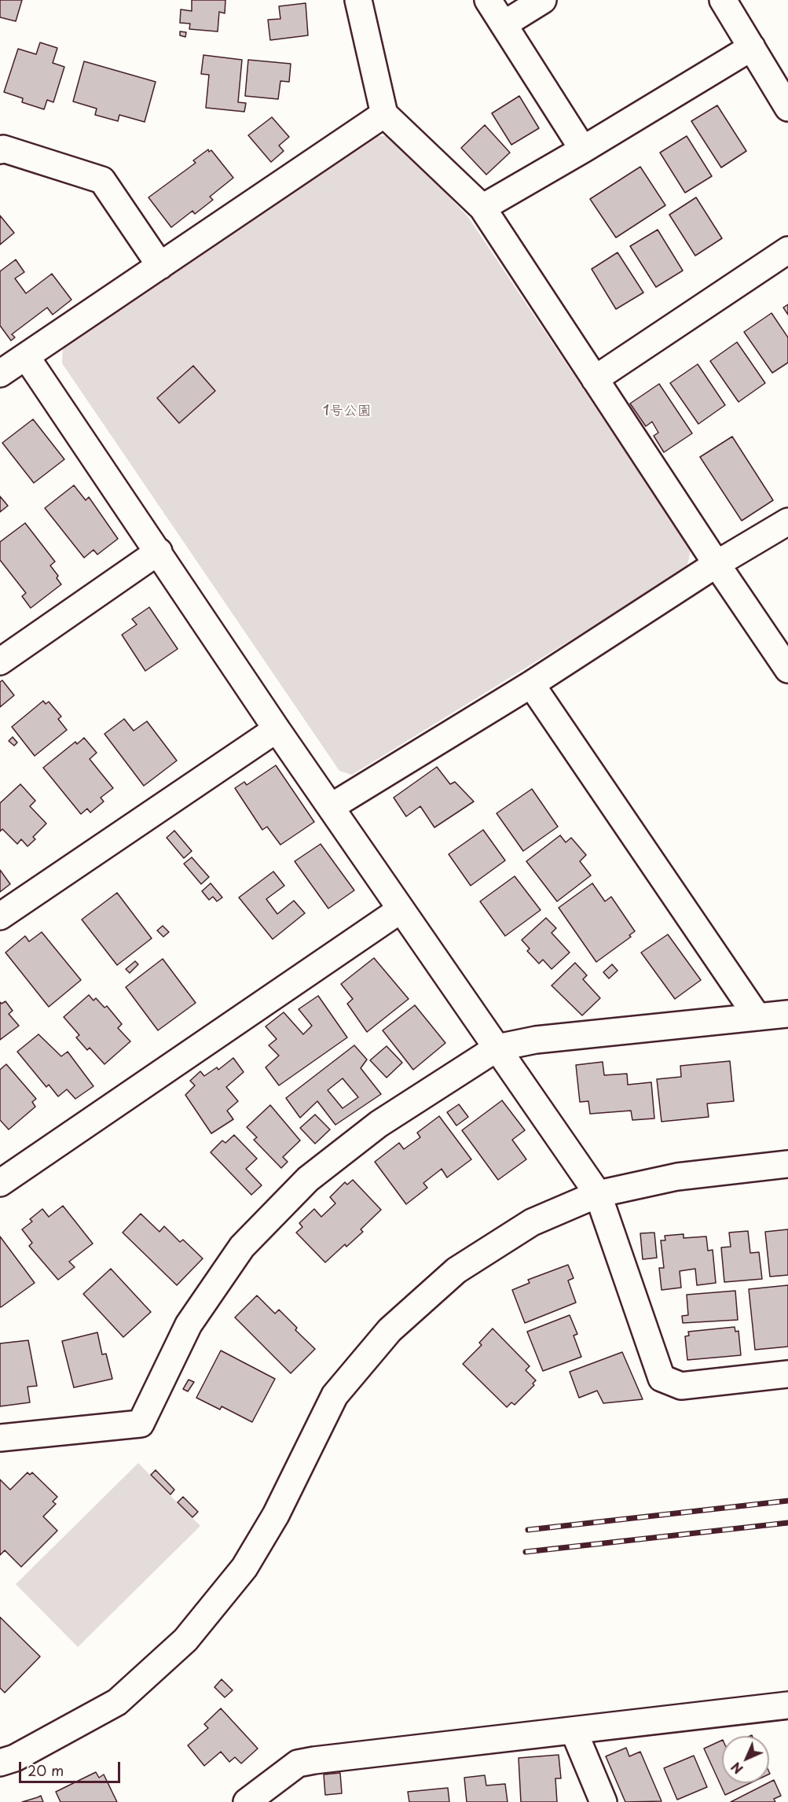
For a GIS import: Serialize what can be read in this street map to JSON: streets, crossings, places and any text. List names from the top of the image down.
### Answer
{
  "parks": ["1号公園"],
  "scale_bar": "20 m",
  "north": "bottom left"
}
